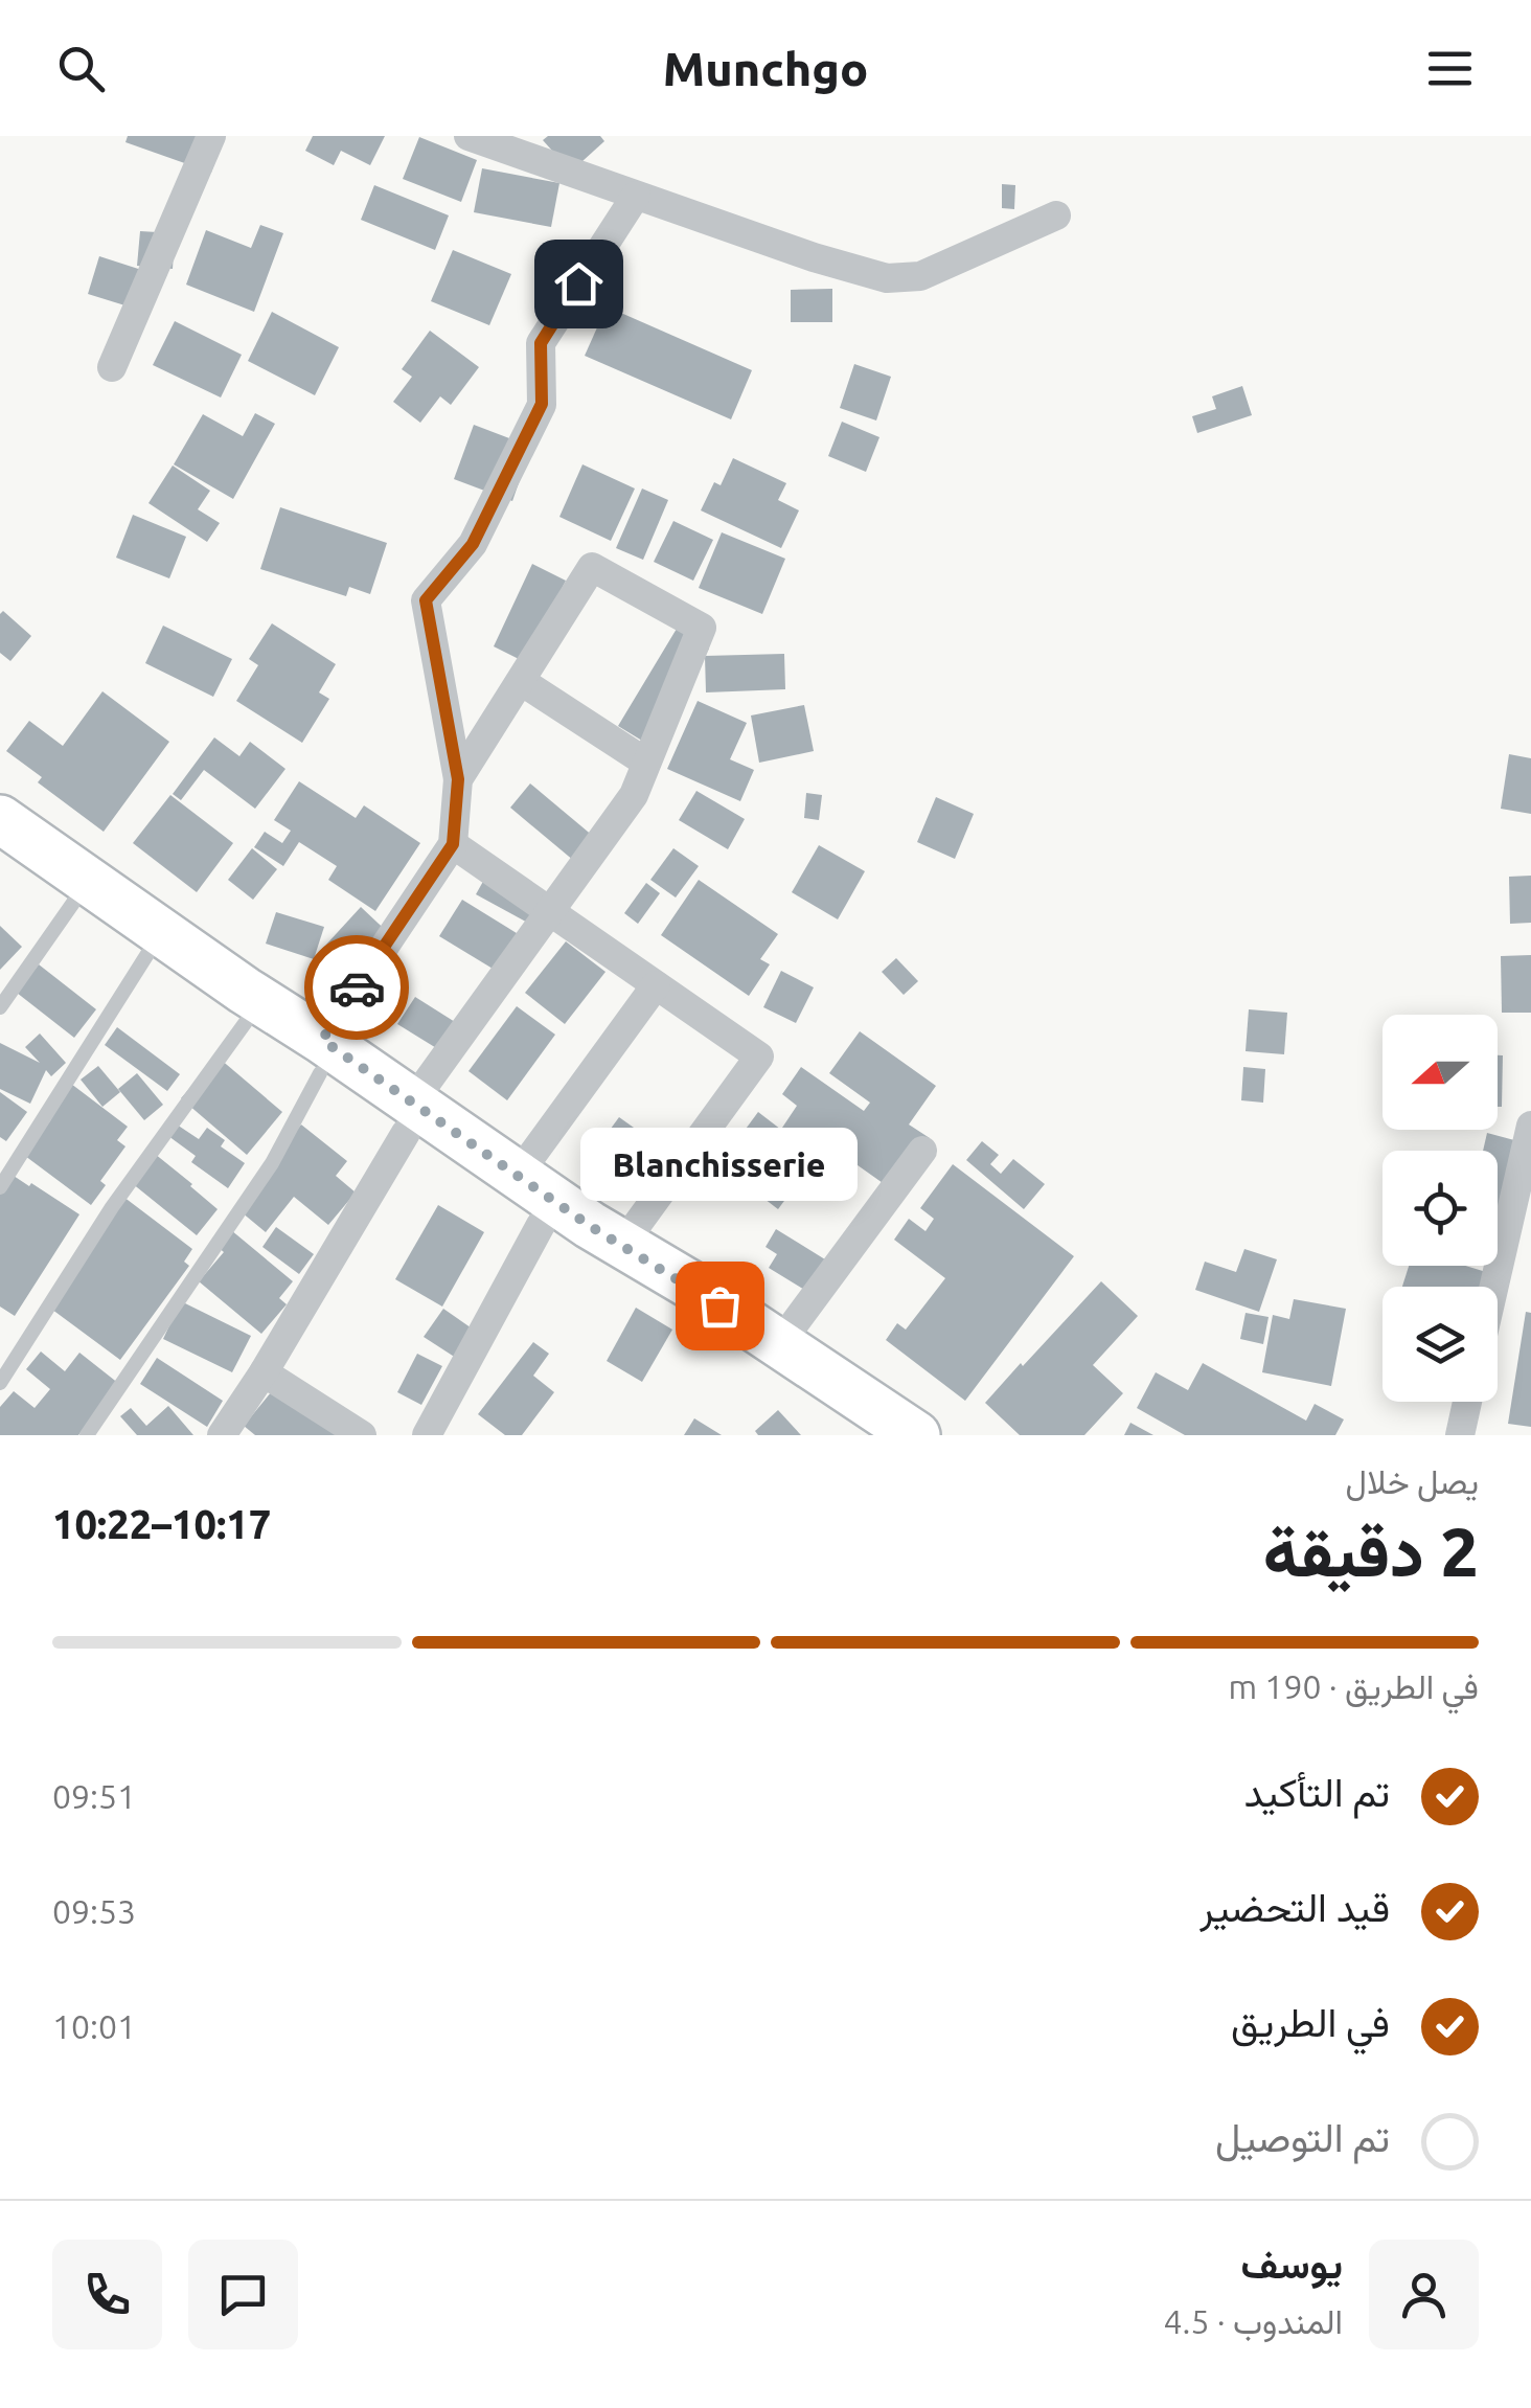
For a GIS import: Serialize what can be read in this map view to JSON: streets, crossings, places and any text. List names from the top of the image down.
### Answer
{
  "places": ["Blanchisserie"],
  "north": "left",
  "page": {
    "header": "Munchgo",
    "bubble": "Blanchisserie",
    "heading": ["2 دقيقة", "يصل خلال", "10:17–10:22"],
    "panel": ["يوسف", "المندوب · 4.5"],
    "bar": "في الطريق · 190 m",
    "list": [
      ["تم التأكيد", "09:51"],
      ["قيد التحضير", "09:53"],
      ["في الطريق", "10:01"],
      "تم التوصيل"
    ]
  }
}
